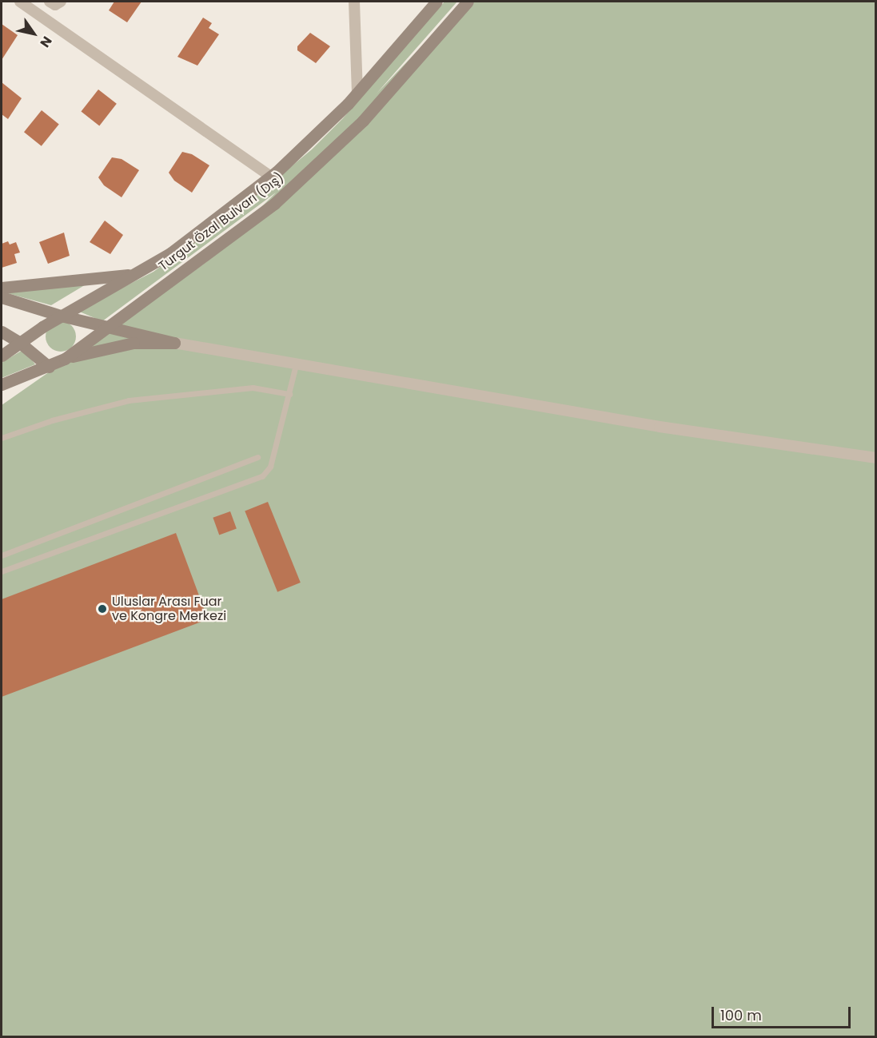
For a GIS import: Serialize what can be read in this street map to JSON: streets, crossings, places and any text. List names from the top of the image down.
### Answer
{
  "streets": {
    "main road": ["Turgut Özal Bulvarı (Dış)"]
  },
  "places": ["Uluslar Arası Fuar ve Kongre Merkezi"],
  "scale_bar": "100 m",
  "north": "bottom right"
}
